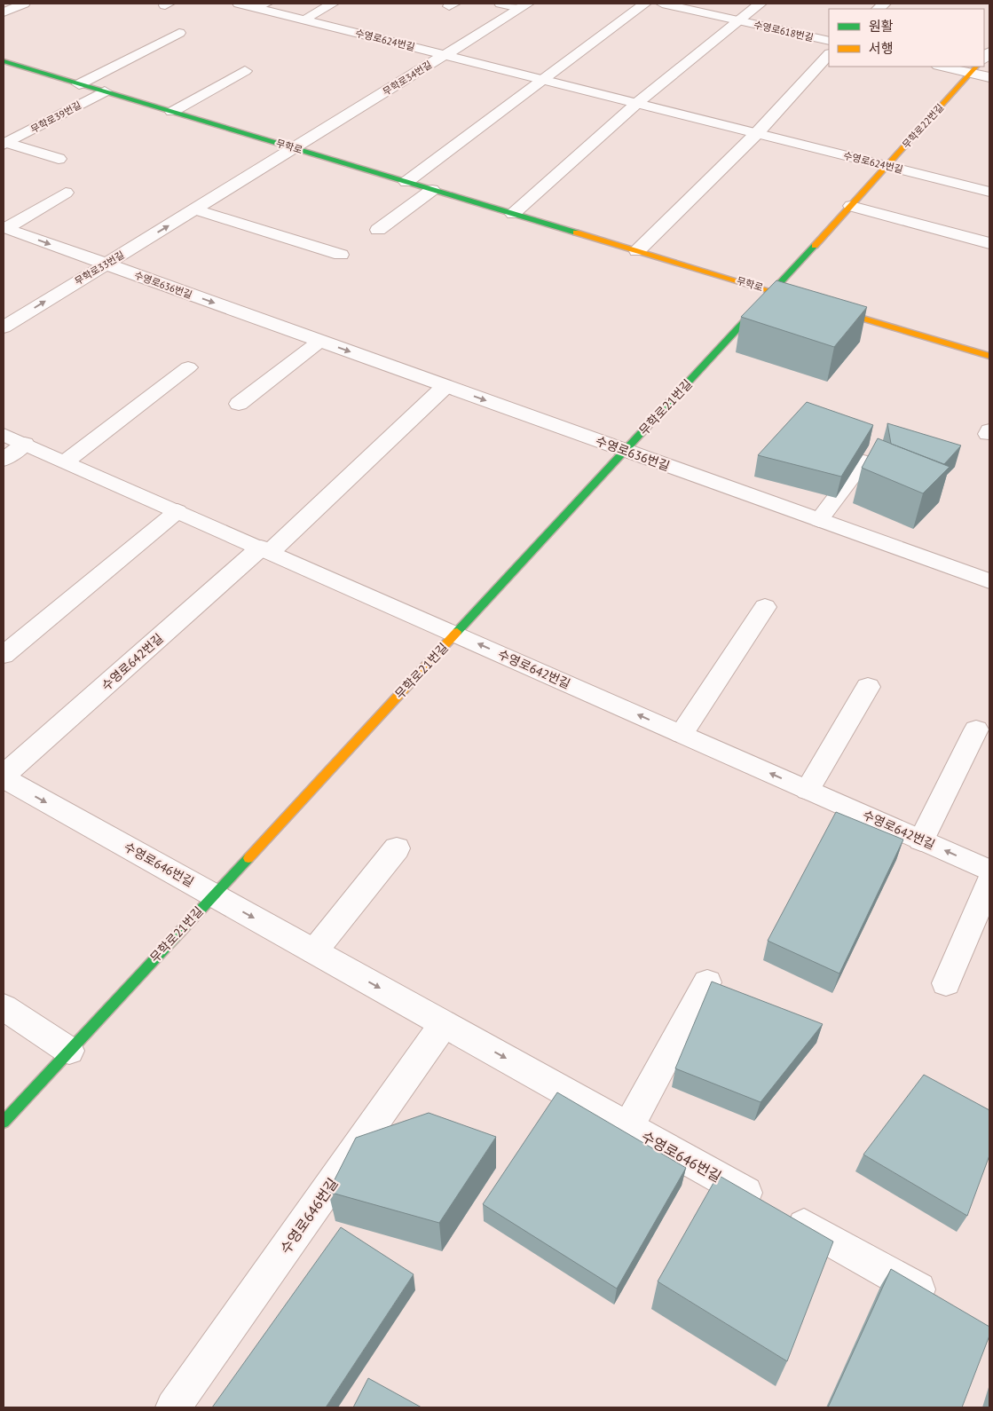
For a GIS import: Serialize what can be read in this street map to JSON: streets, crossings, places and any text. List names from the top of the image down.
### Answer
{
  "streets": {
    "street": [
      "수영로618번길",
      "수영로624번길",
      "무학로34번길",
      "무학로39번길",
      "무학로22번길",
      "무학로",
      "무학로33번길",
      "수영로636번길",
      "무학로21번길",
      "수영로642번길",
      "수영로646번길"
    ]
  },
  "crossings": [
    ["수영로624번길", "무학로34번길"],
    ["수영로624번길", "무학로22번길"],
    ["무학로34번길", "무학로"],
    ["무학로34번길", "무학로33번길"],
    ["무학로39번길", "무학로"],
    ["무학로22번길", "무학로"],
    ["무학로22번길", "무학로21번길"],
    ["무학로", "무학로33번길"],
    ["무학로", "무학로21번길"],
    ["무학로33번길", "수영로636번길"],
    ["수영로636번길", "무학로21번길"],
    ["무학로21번길", "수영로642번길"],
    ["무학로21번길", "수영로646번길"],
    ["수영로642번길", "수영로646번길"]
  ],
  "one_way": ["수영로636번길", "수영로646번길"],
  "legend": ["원활", "서행"]
}
